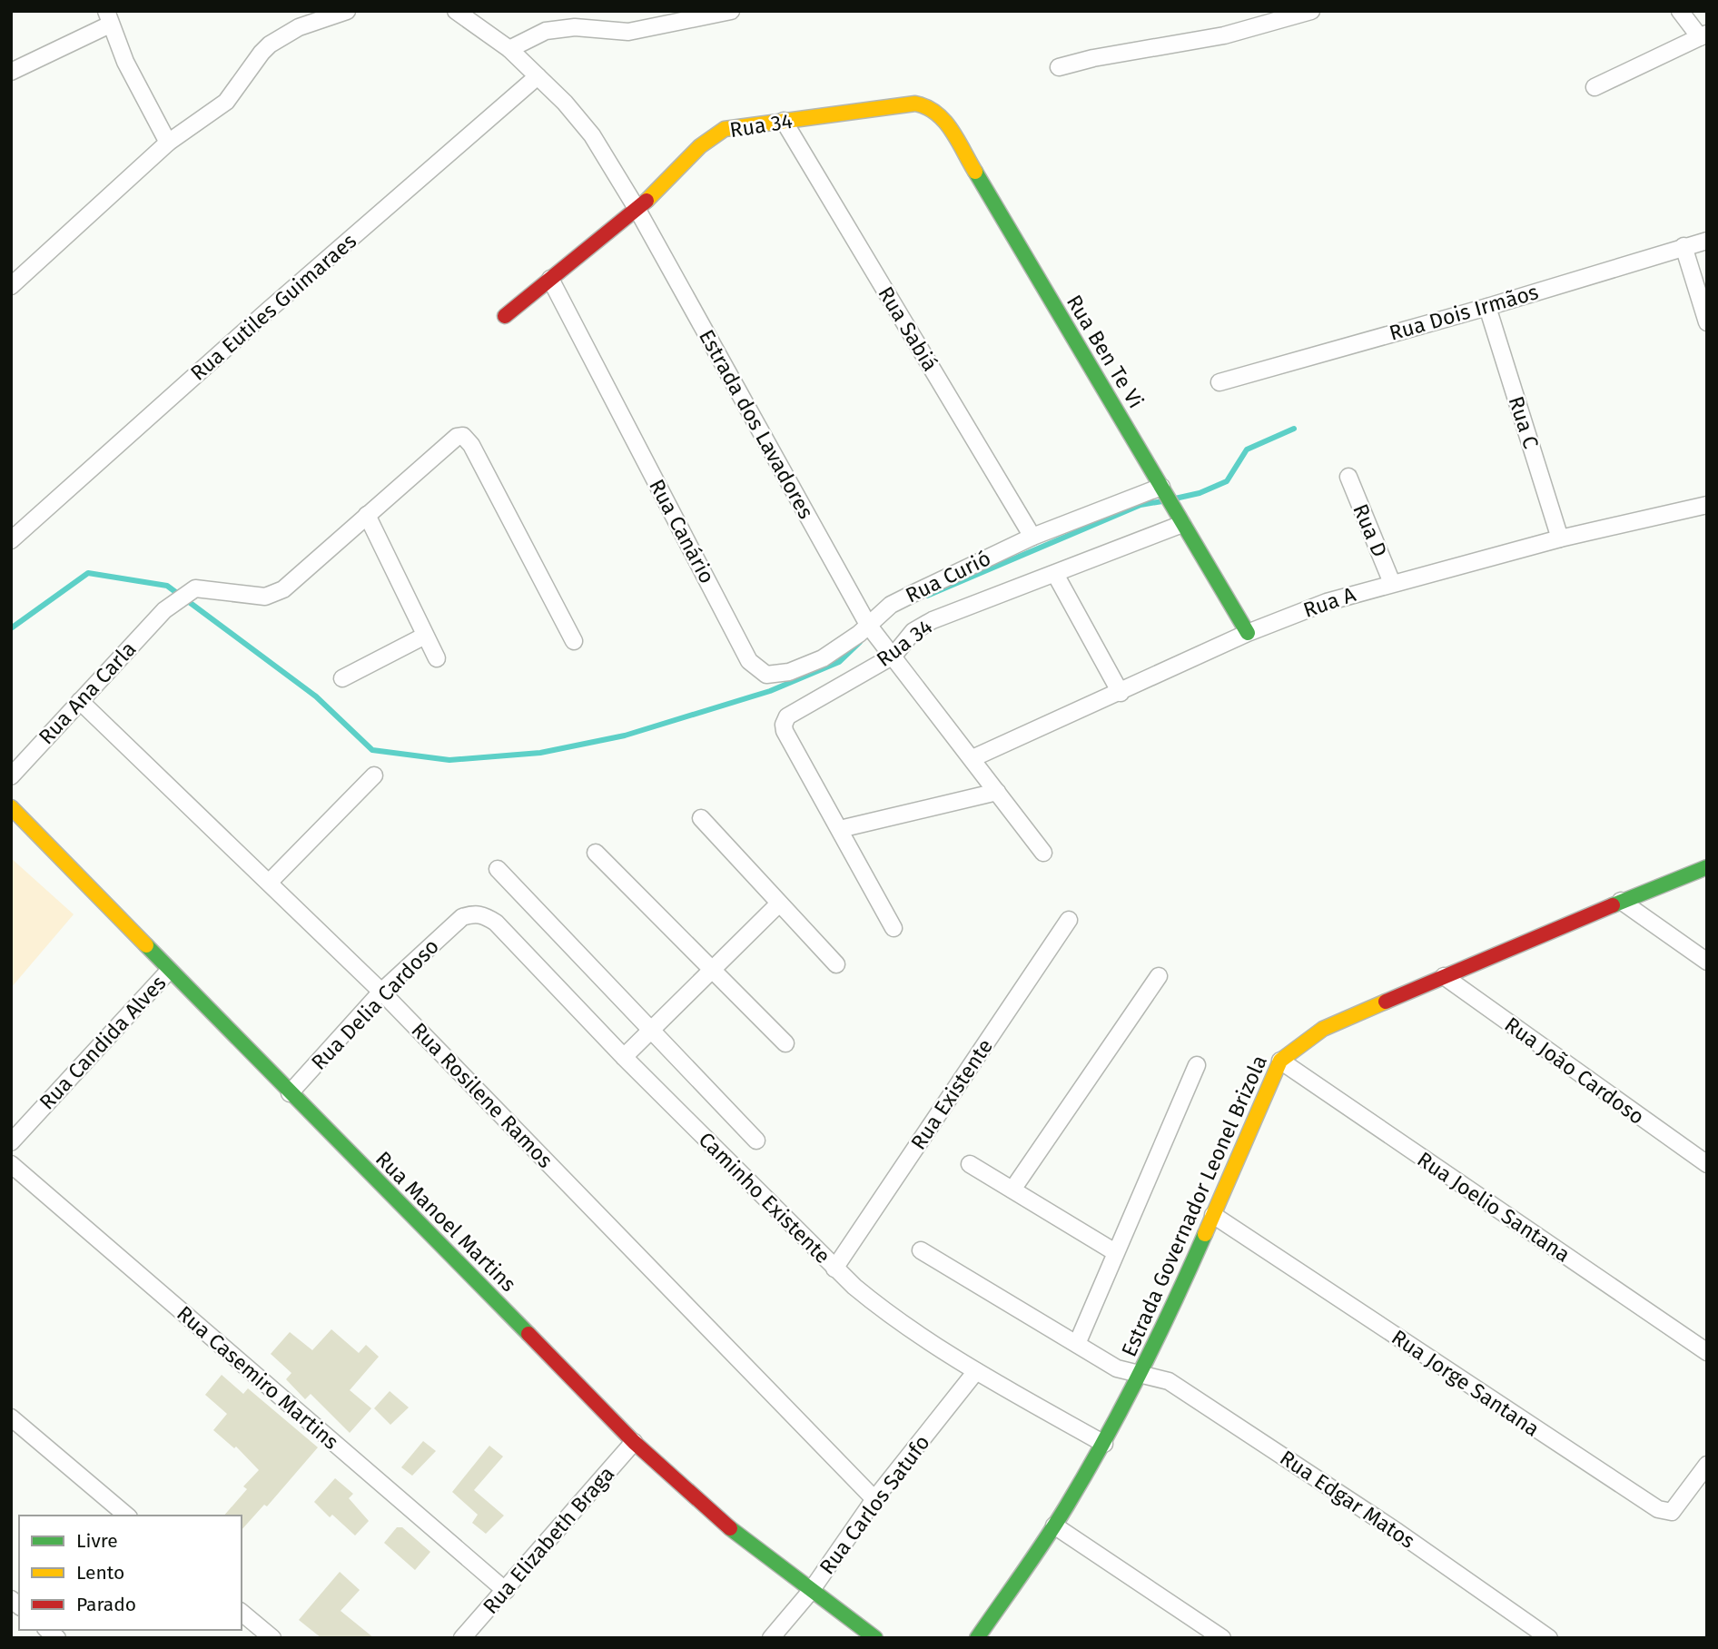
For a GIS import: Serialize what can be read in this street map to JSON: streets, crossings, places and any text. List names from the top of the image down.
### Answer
{
  "streets": {
    "street": [
      "Rua 34",
      "Rua Eutiles Guimaraes",
      "Rua Dois Irmãos",
      "Rua Sabiá",
      "Rua Ben Te Vi",
      "Rua C",
      "Estrada dos Lavadores",
      "Rua D",
      "Rua Canário",
      "Rua Curió",
      "Rua A",
      "Rua Ana Carla",
      "Rua Delia Cardoso",
      "Rua Candida Alves",
      "Rua João Cardoso",
      "Rua Existente",
      "Rua Rosilene Ramos",
      "Caminho Existente",
      "Estrada Governador Leonel Brizola",
      "Rua Joelio Santana",
      "Rua Manoel Martins",
      "Rua Casemiro Martins",
      "Rua Jorge Santana",
      "Rua Edgar Matos",
      "Rua Carlos Satufo",
      "Rua Elizabeth Braga"
    ]
  },
  "crossings": [
    ["Rua 34", "Rua Sabiá"],
    ["Rua 34", "Rua Ben Te Vi"],
    ["Rua 34", "Estrada dos Lavadores"],
    ["Rua Eutiles Guimaraes", "Estrada dos Lavadores"],
    ["Rua Dois Irmãos", "Rua C"],
    ["Rua Sabiá", "Rua Curió"],
    ["Rua Ben Te Vi", "Rua A"],
    ["Rua C", "Rua A"],
    ["Estrada dos Lavadores", "Rua Canário"],
    ["Estrada dos Lavadores", "Rua Curió"],
    ["Estrada dos Lavadores", "Rua A"],
    ["Rua D", "Rua A"],
    ["Rua Canário", "Rua Curió"],
    ["Rua Ana Carla", "Rua Rosilene Ramos"],
    ["Rua Delia Cardoso", "Rua Rosilene Ramos"],
    ["Rua Delia Cardoso", "Caminho Existente"],
    ["Rua Delia Cardoso", "Rua Manoel Martins"],
    ["Rua Candida Alves", "Rua Manoel Martins"],
    ["Rua João Cardoso", "Estrada Governador Leonel Brizola"],
    ["Rua Existente", "Caminho Existente"],
    ["Rua Rosilene Ramos", "Rua Carlos Satufo"],
    ["Caminho Existente", "Estrada Governador Leonel Brizola"],
    ["Caminho Existente", "Rua Carlos Satufo"],
    ["Estrada Governador Leonel Brizola", "Rua Joelio Santana"],
    ["Estrada Governador Leonel Brizola", "Rua Jorge Santana"],
    ["Estrada Governador Leonel Brizola", "Rua Edgar Matos"],
    ["Rua Manoel Martins", "Rua Carlos Satufo"],
    ["Rua Manoel Martins", "Rua Elizabeth Braga"],
    ["Rua Casemiro Martins", "Rua Elizabeth Braga"]
  ],
  "legend": ["Livre", "Lento", "Parado"]
}
